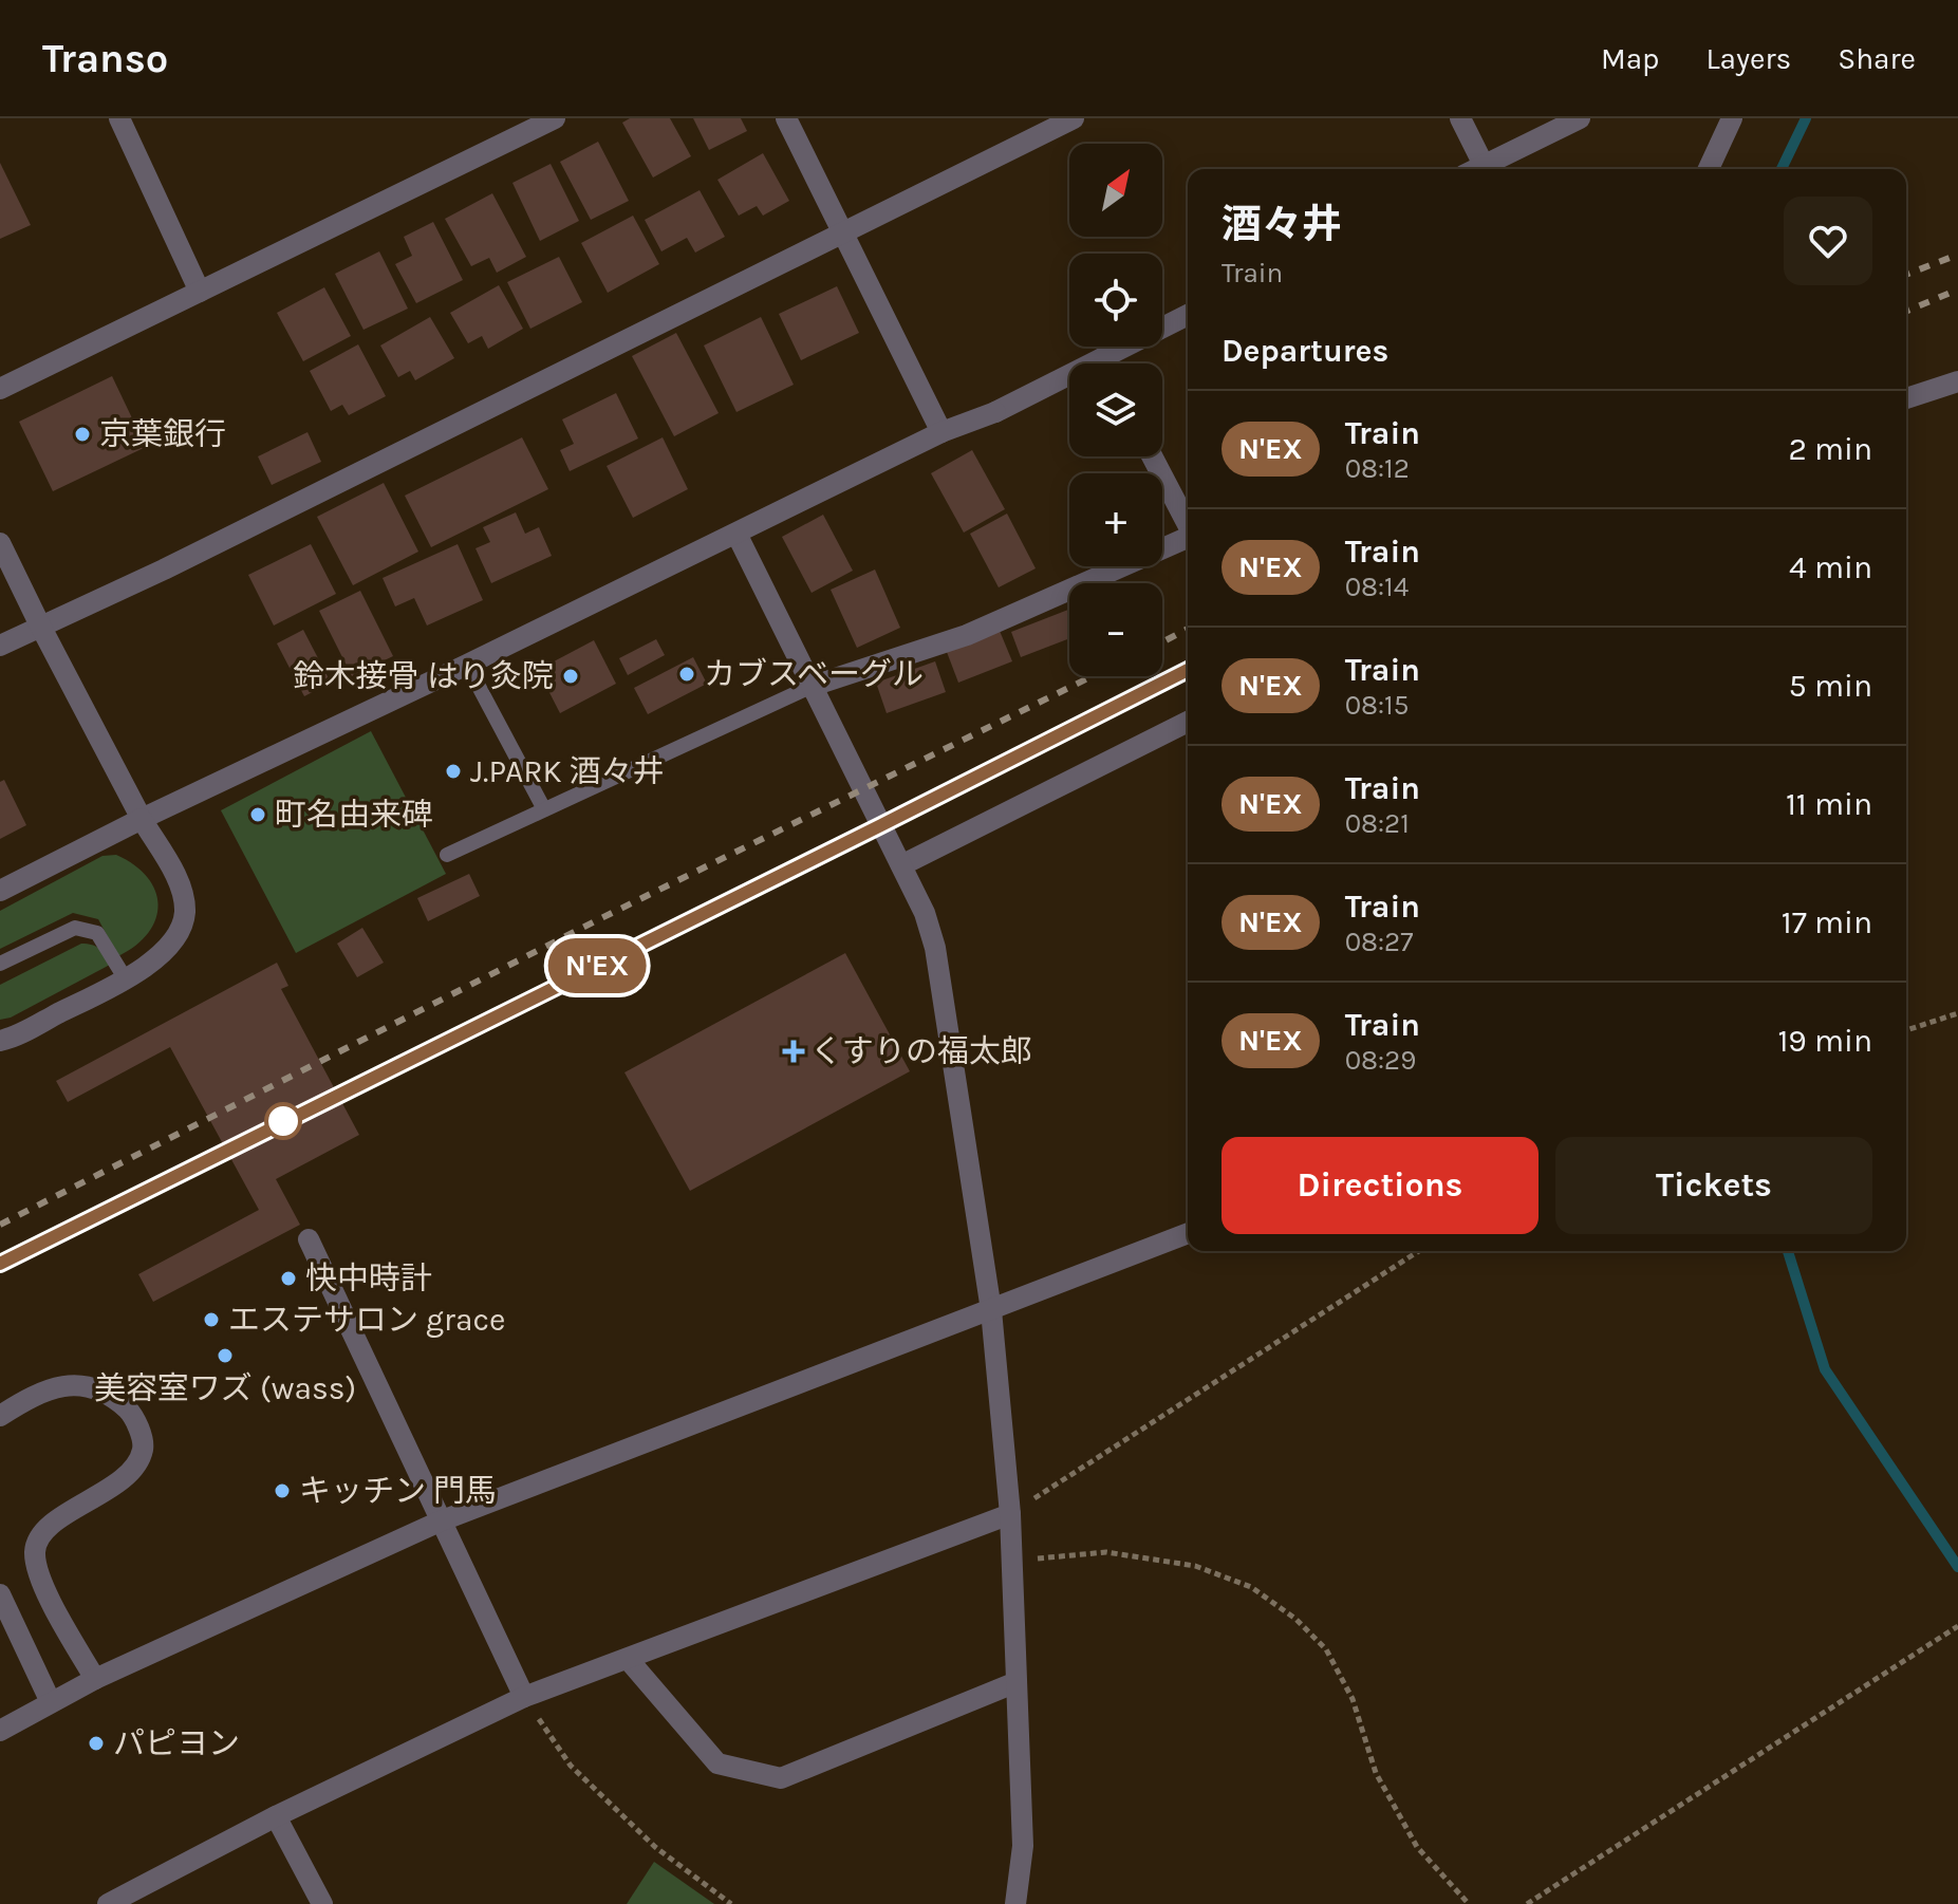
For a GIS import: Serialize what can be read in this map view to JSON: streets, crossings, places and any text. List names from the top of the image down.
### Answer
{
  "places": {
    "other": [
      "京葉銀行",
      "カブスベーグル",
      "鈴木接骨 はり灸院",
      "J.PARK 酒々井",
      "町名由来碑",
      "快中時計",
      "エステサロン grace",
      "美容室ワズ (wass)",
      "キッチン 門馬",
      "パピヨン"
    ],
    "health": ["くすりの福太郎"]
  },
  "north": "top right",
  "page": {
    "header": "Transo",
    "nav": ["Map", "Layers", "Share"],
    "on_map": "N'EX",
    "map_buttons": ["+", "−"],
    "heading": [
      ["酒々井", "Train"],
      "Departures"
    ],
    "list": [
      {
        "mark": "N'EX",
        "name": "Train",
        "note": "08:12",
        "value": "2 min"
      },
      {
        "mark": "N'EX",
        "name": "Train",
        "note": "08:14",
        "value": "4 min"
      },
      {
        "mark": "N'EX",
        "name": "Train",
        "note": "08:15",
        "value": "5 min"
      },
      {
        "mark": "N'EX",
        "name": "Train",
        "note": "08:21",
        "value": "11 min"
      },
      {
        "mark": "N'EX",
        "name": "Train",
        "note": "08:27",
        "value": "17 min"
      },
      {
        "mark": "N'EX",
        "name": "Train",
        "note": "08:29",
        "value": "19 min"
      }
    ],
    "buttons": ["Directions", "Tickets"]
  }
}
